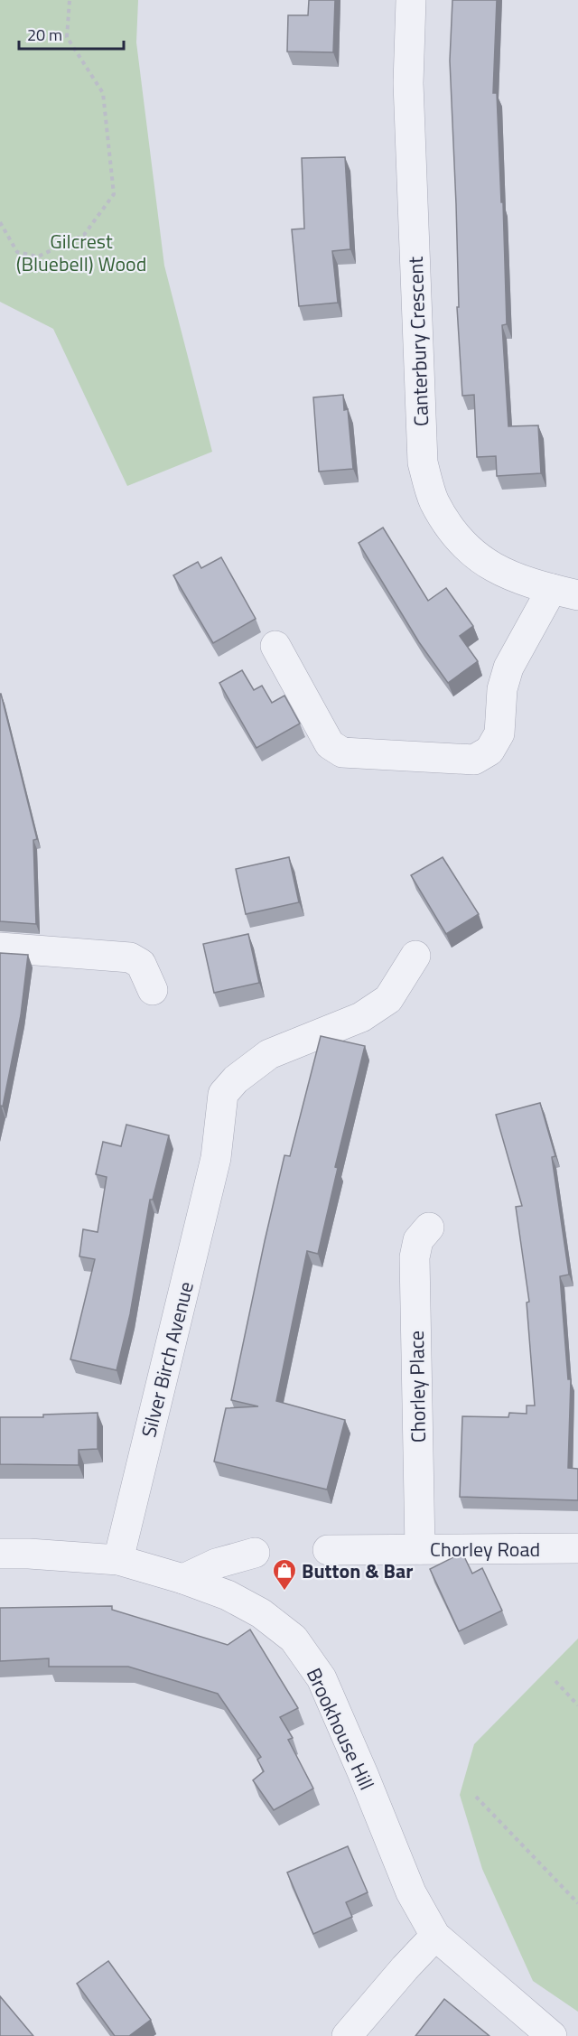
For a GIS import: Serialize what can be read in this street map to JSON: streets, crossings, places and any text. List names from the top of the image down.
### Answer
{
  "streets": {
    "street": [
      "Canterbury Crescent",
      "Silver Birch Avenue",
      "Chorley Place",
      "Chorley Road",
      "Brookhouse Hill"
    ]
  },
  "crossings": [
    ["Silver Birch Avenue", "Brookhouse Hill"],
    ["Chorley Place", "Chorley Road"]
  ],
  "parks": ["Gilcrest (Bluebell) Wood"],
  "places": {
    "shop": ["Button & Bar"]
  },
  "scale_bar": "20 m"
}
